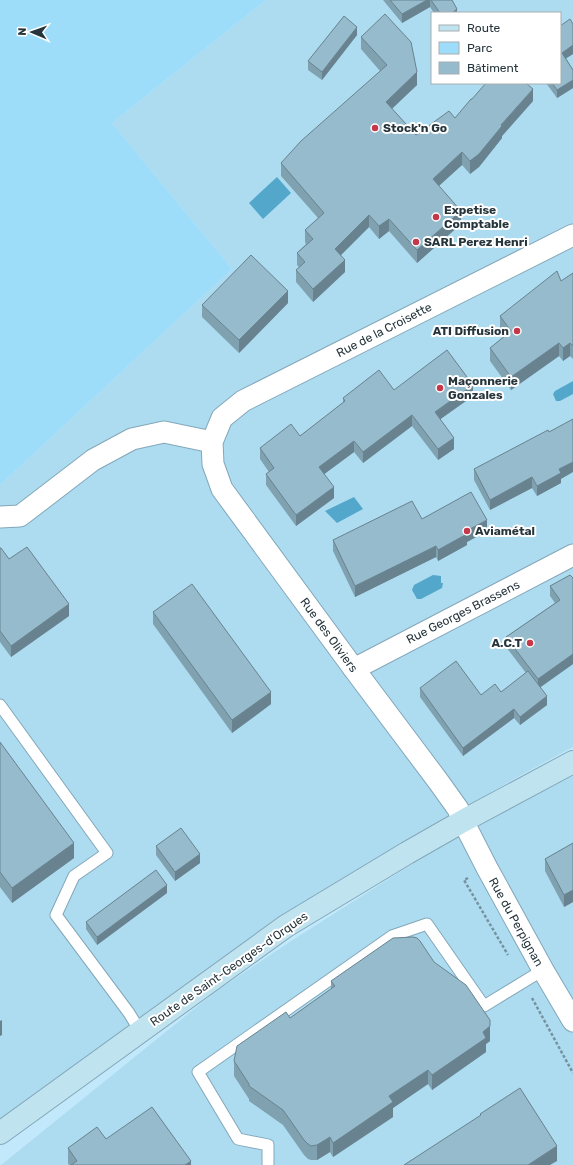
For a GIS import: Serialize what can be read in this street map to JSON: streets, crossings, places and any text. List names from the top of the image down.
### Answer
{
  "streets": {
    "street": [
      "Rue de la Croisette",
      "Rue Georges Brassens",
      "Rue des Oliviers",
      "Rue du Perpignan",
      "Route de Saint-Georges-d'Orques"
    ]
  },
  "crossings": [
    ["Rue de la Croisette", "Rue des Oliviers"],
    ["Rue Georges Brassens", "Rue des Oliviers"],
    ["Rue des Oliviers", "Rue du Perpignan"],
    ["Rue des Oliviers", "Route de Saint-Georges-d'Orques"],
    ["Rue du Perpignan", "Route de Saint-Georges-d'Orques"]
  ],
  "places": [
    "Stock'n Go",
    "Expetise Comptable",
    "SARL Perez Henri",
    "ATI Diffusion",
    "Maçonnerie Gonzales",
    "Aviamétal",
    "A.C.T"
  ],
  "legend": ["Route", "Parc", "Bâtiment"],
  "north": "left"
}
